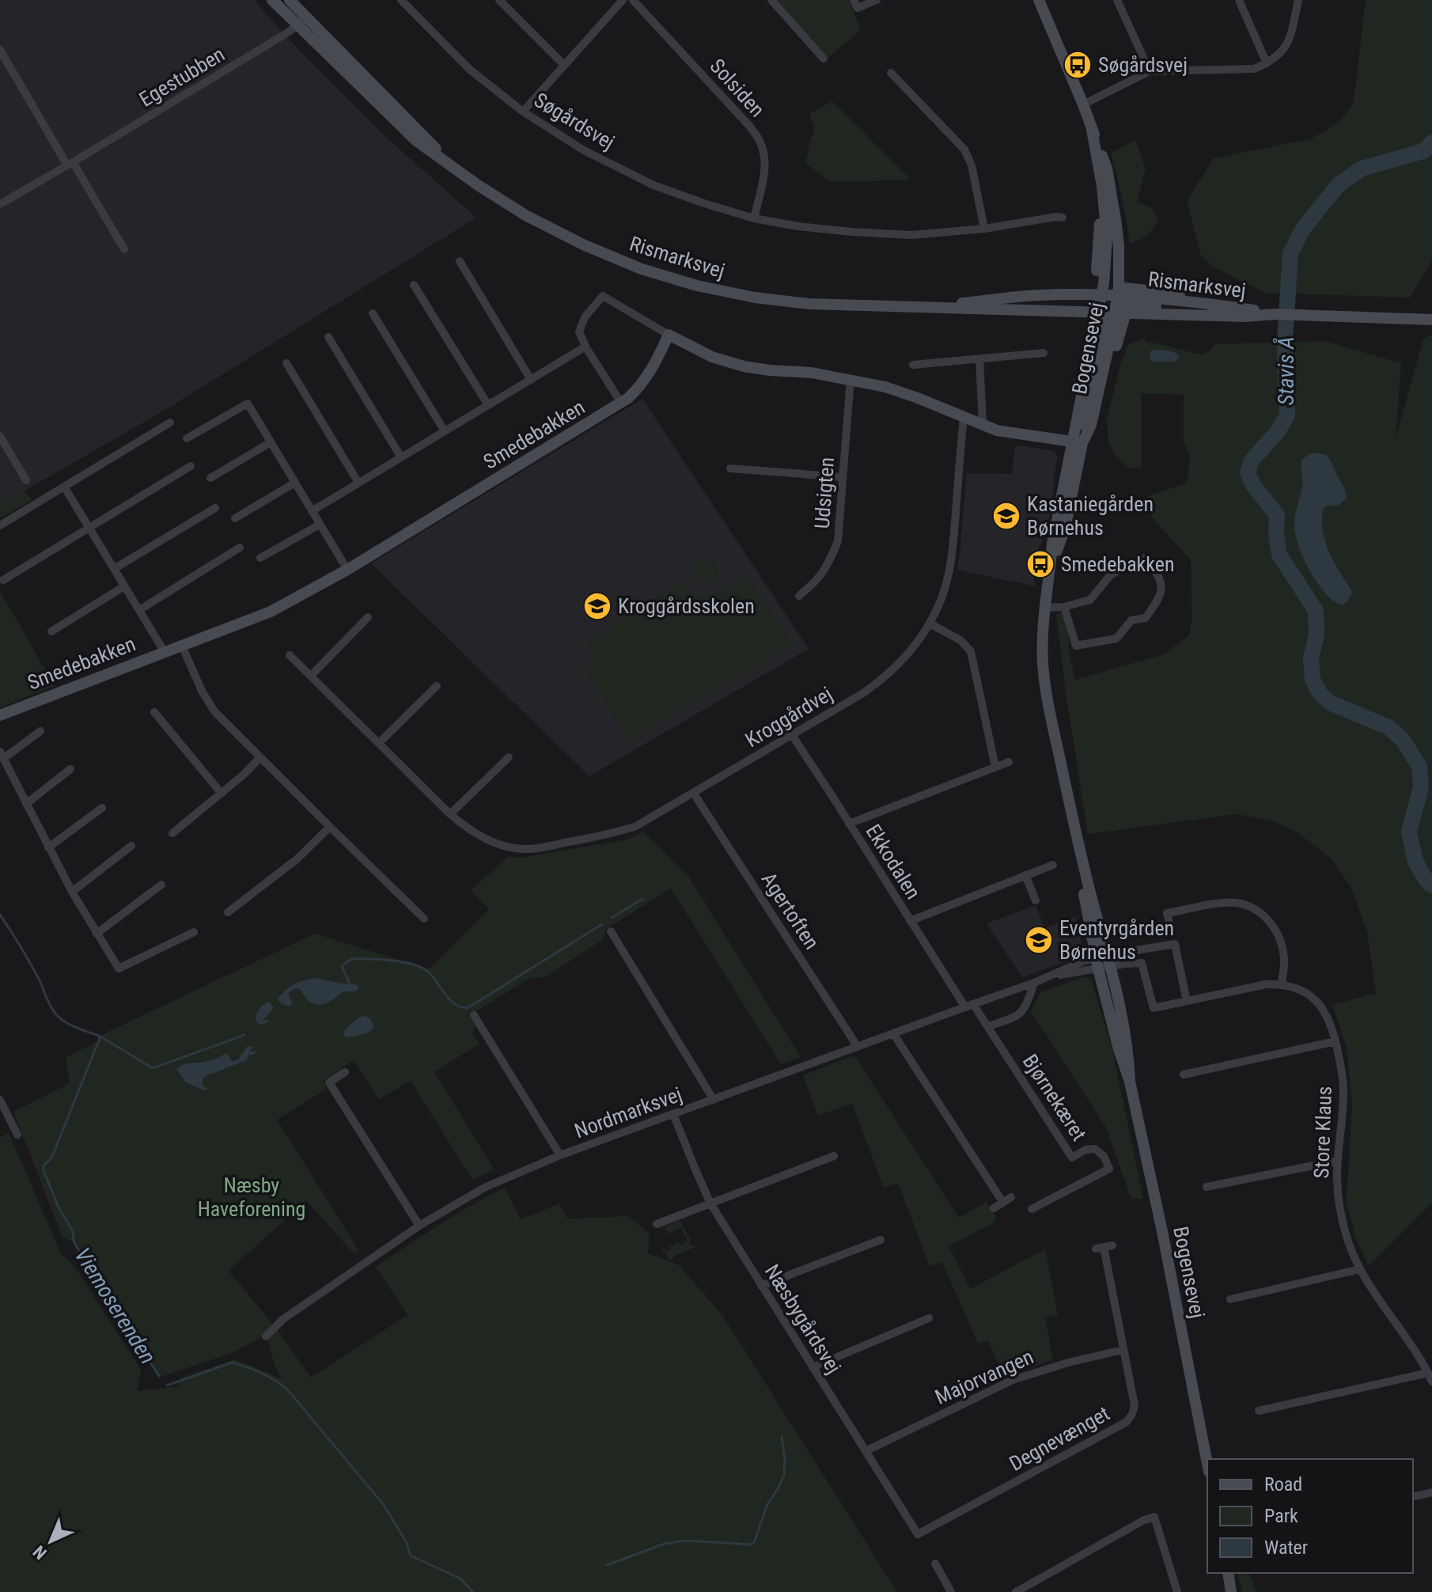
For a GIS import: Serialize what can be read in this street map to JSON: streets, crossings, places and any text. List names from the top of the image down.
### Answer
{
  "streets": {
    "main road": ["Rismarksvej", "Bogensevej", "Smedebakken"],
    "street": [
      "Egestubben",
      "Solsiden",
      "Søgårdsvej",
      "Udsigten",
      "Kroggårdvej",
      "Ekkodalen",
      "Agertoften",
      "Bjørnekæret",
      "Nordmarksvej",
      "Store Klaus",
      "Næsbygårdsvej",
      "Majorvangen",
      "Degnevænget"
    ]
  },
  "crossings": [
    ["Egestubben", "Rismarksvej"],
    ["Solsiden", "Søgårdsvej"],
    ["Rismarksvej", "Bogensevej"],
    ["Bogensevej", "Nordmarksvej"],
    ["Bogensevej", "Store Klaus"],
    ["Kroggårdvej", "Ekkodalen"],
    ["Kroggårdvej", "Agertoften"],
    ["Ekkodalen", "Bjørnekæret"],
    ["Ekkodalen", "Nordmarksvej"],
    ["Agertoften", "Nordmarksvej"],
    ["Bjørnekæret", "Nordmarksvej"],
    ["Nordmarksvej", "Store Klaus"],
    ["Nordmarksvej", "Næsbygårdsvej"],
    ["Næsbygårdsvej", "Majorvangen"],
    ["Næsbygårdsvej", "Degnevænget"],
    ["Majorvangen", "Degnevænget"]
  ],
  "water": ["Stavis Å", "Viemoserenden"],
  "parks": ["Næsby Haveforening"],
  "places": {
    "bus stop": ["Søgårdsvej", "Smedebakken"],
    "school or university": ["Kastaniegården Børnehus", "Kroggårdsskolen", "Eventyrgården Børnehus"]
  },
  "legend": ["Road", "Park", "Water"],
  "north": "bottom left"
}
